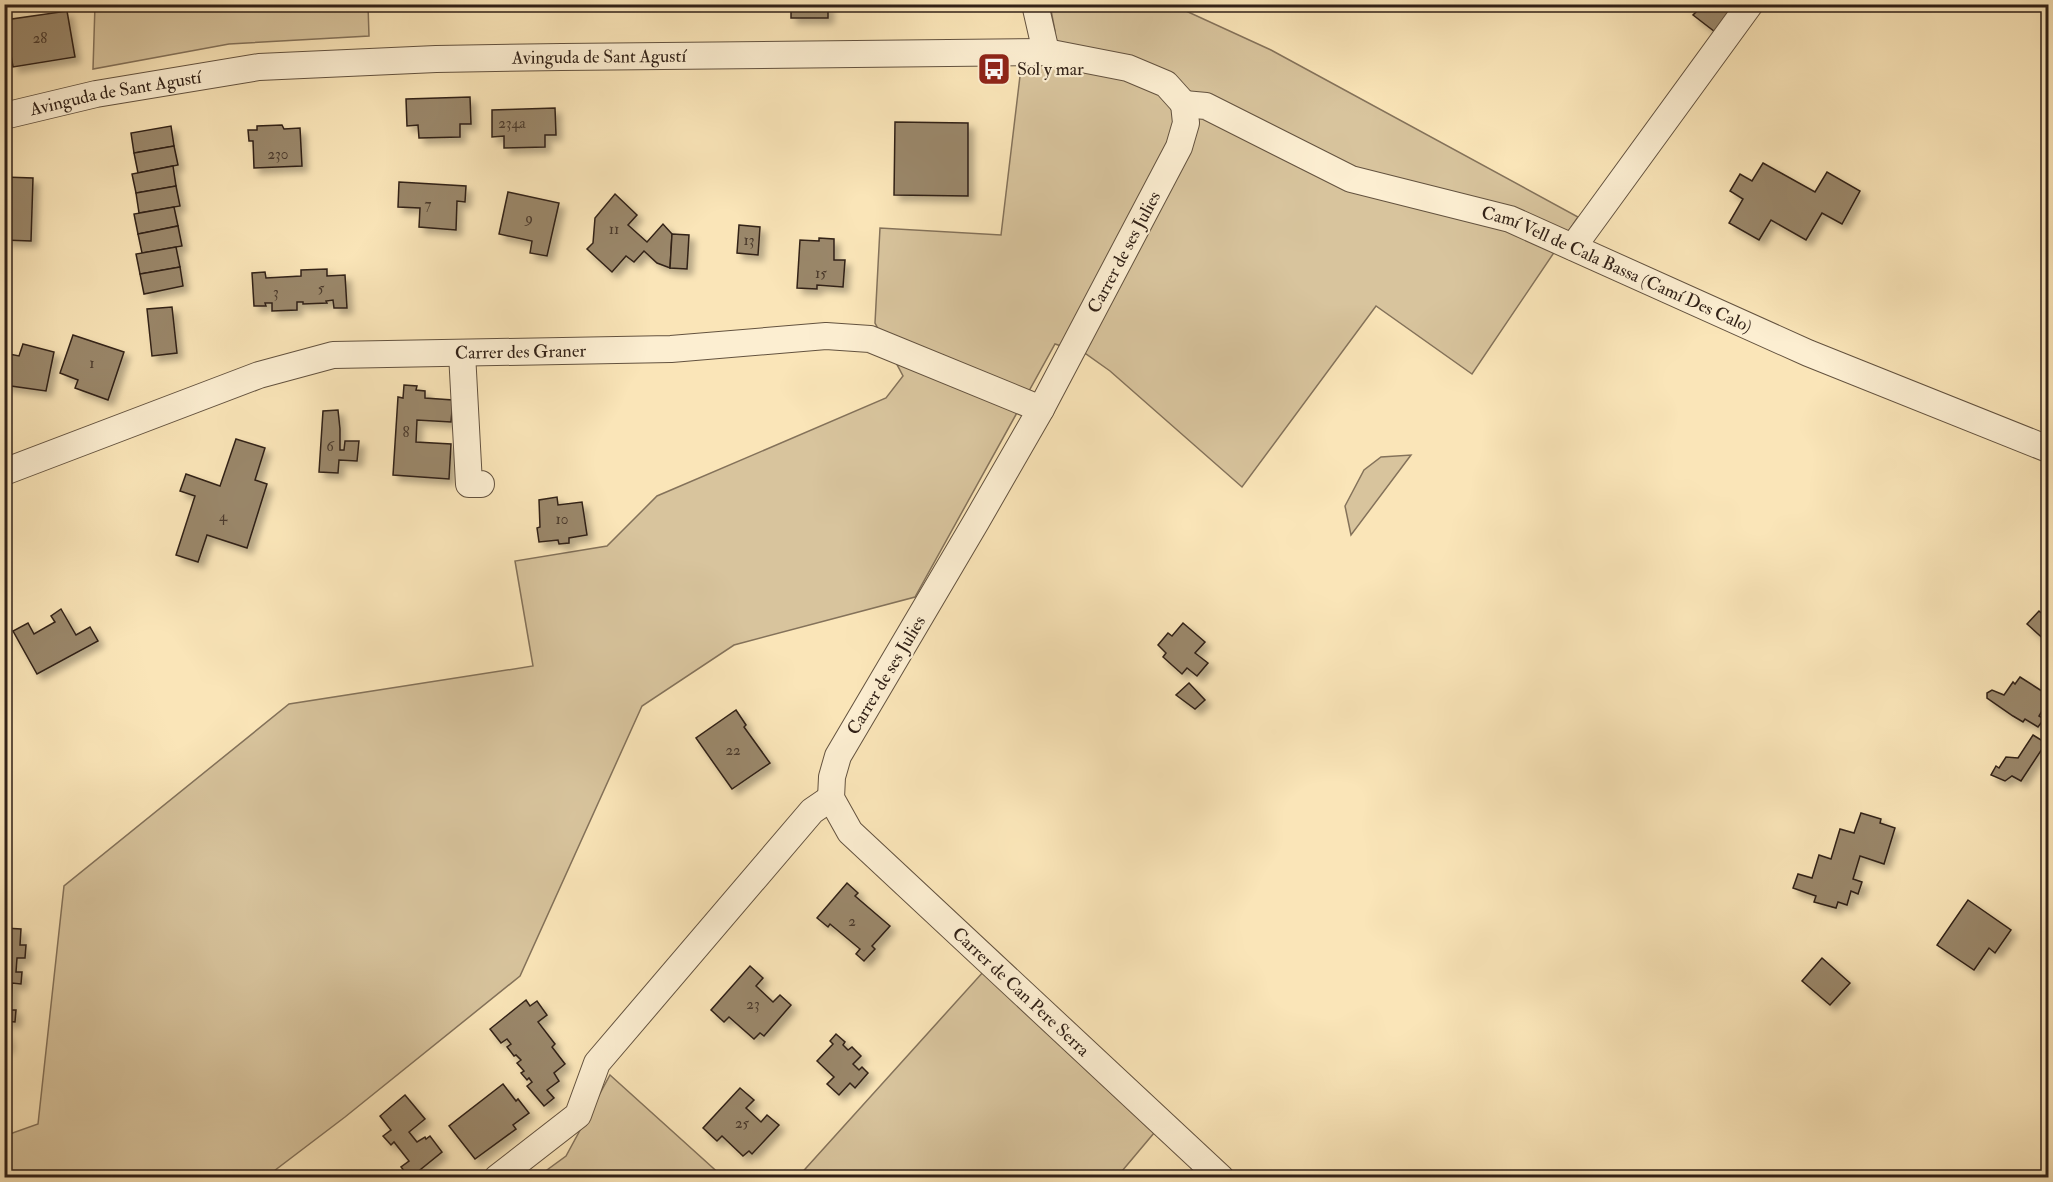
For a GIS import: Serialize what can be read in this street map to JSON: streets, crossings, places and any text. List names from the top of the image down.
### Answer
{
  "streets": {
    "street": [
      "Avinguda de Sant Agustí",
      "Carrer de ses Julies",
      "Camí Vell de Cala Bassa (Camí Des Calo)",
      "Carrer des Graner",
      "Carrer de Can Pere Serra"
    ]
  },
  "crossings": [
    ["Avinguda de Sant Agustí", "Carrer de ses Julies"],
    ["Avinguda de Sant Agustí", "Camí Vell de Cala Bassa (Camí Des Calo)"],
    ["Carrer de ses Julies", "Camí Vell de Cala Bassa (Camí Des Calo)"],
    ["Carrer de ses Julies", "Carrer des Graner"],
    ["Carrer de ses Julies", "Carrer de Can Pere Serra"]
  ],
  "places": {
    "bus stop": ["Sol y mar"]
  },
  "house_numbers": [
    "28",
    "234a",
    "230",
    "7",
    "9",
    "11",
    "13",
    "15",
    "5",
    "3",
    "1",
    "8",
    "6",
    "4",
    "10",
    "22",
    "2",
    "23",
    "25"
  ]
}
